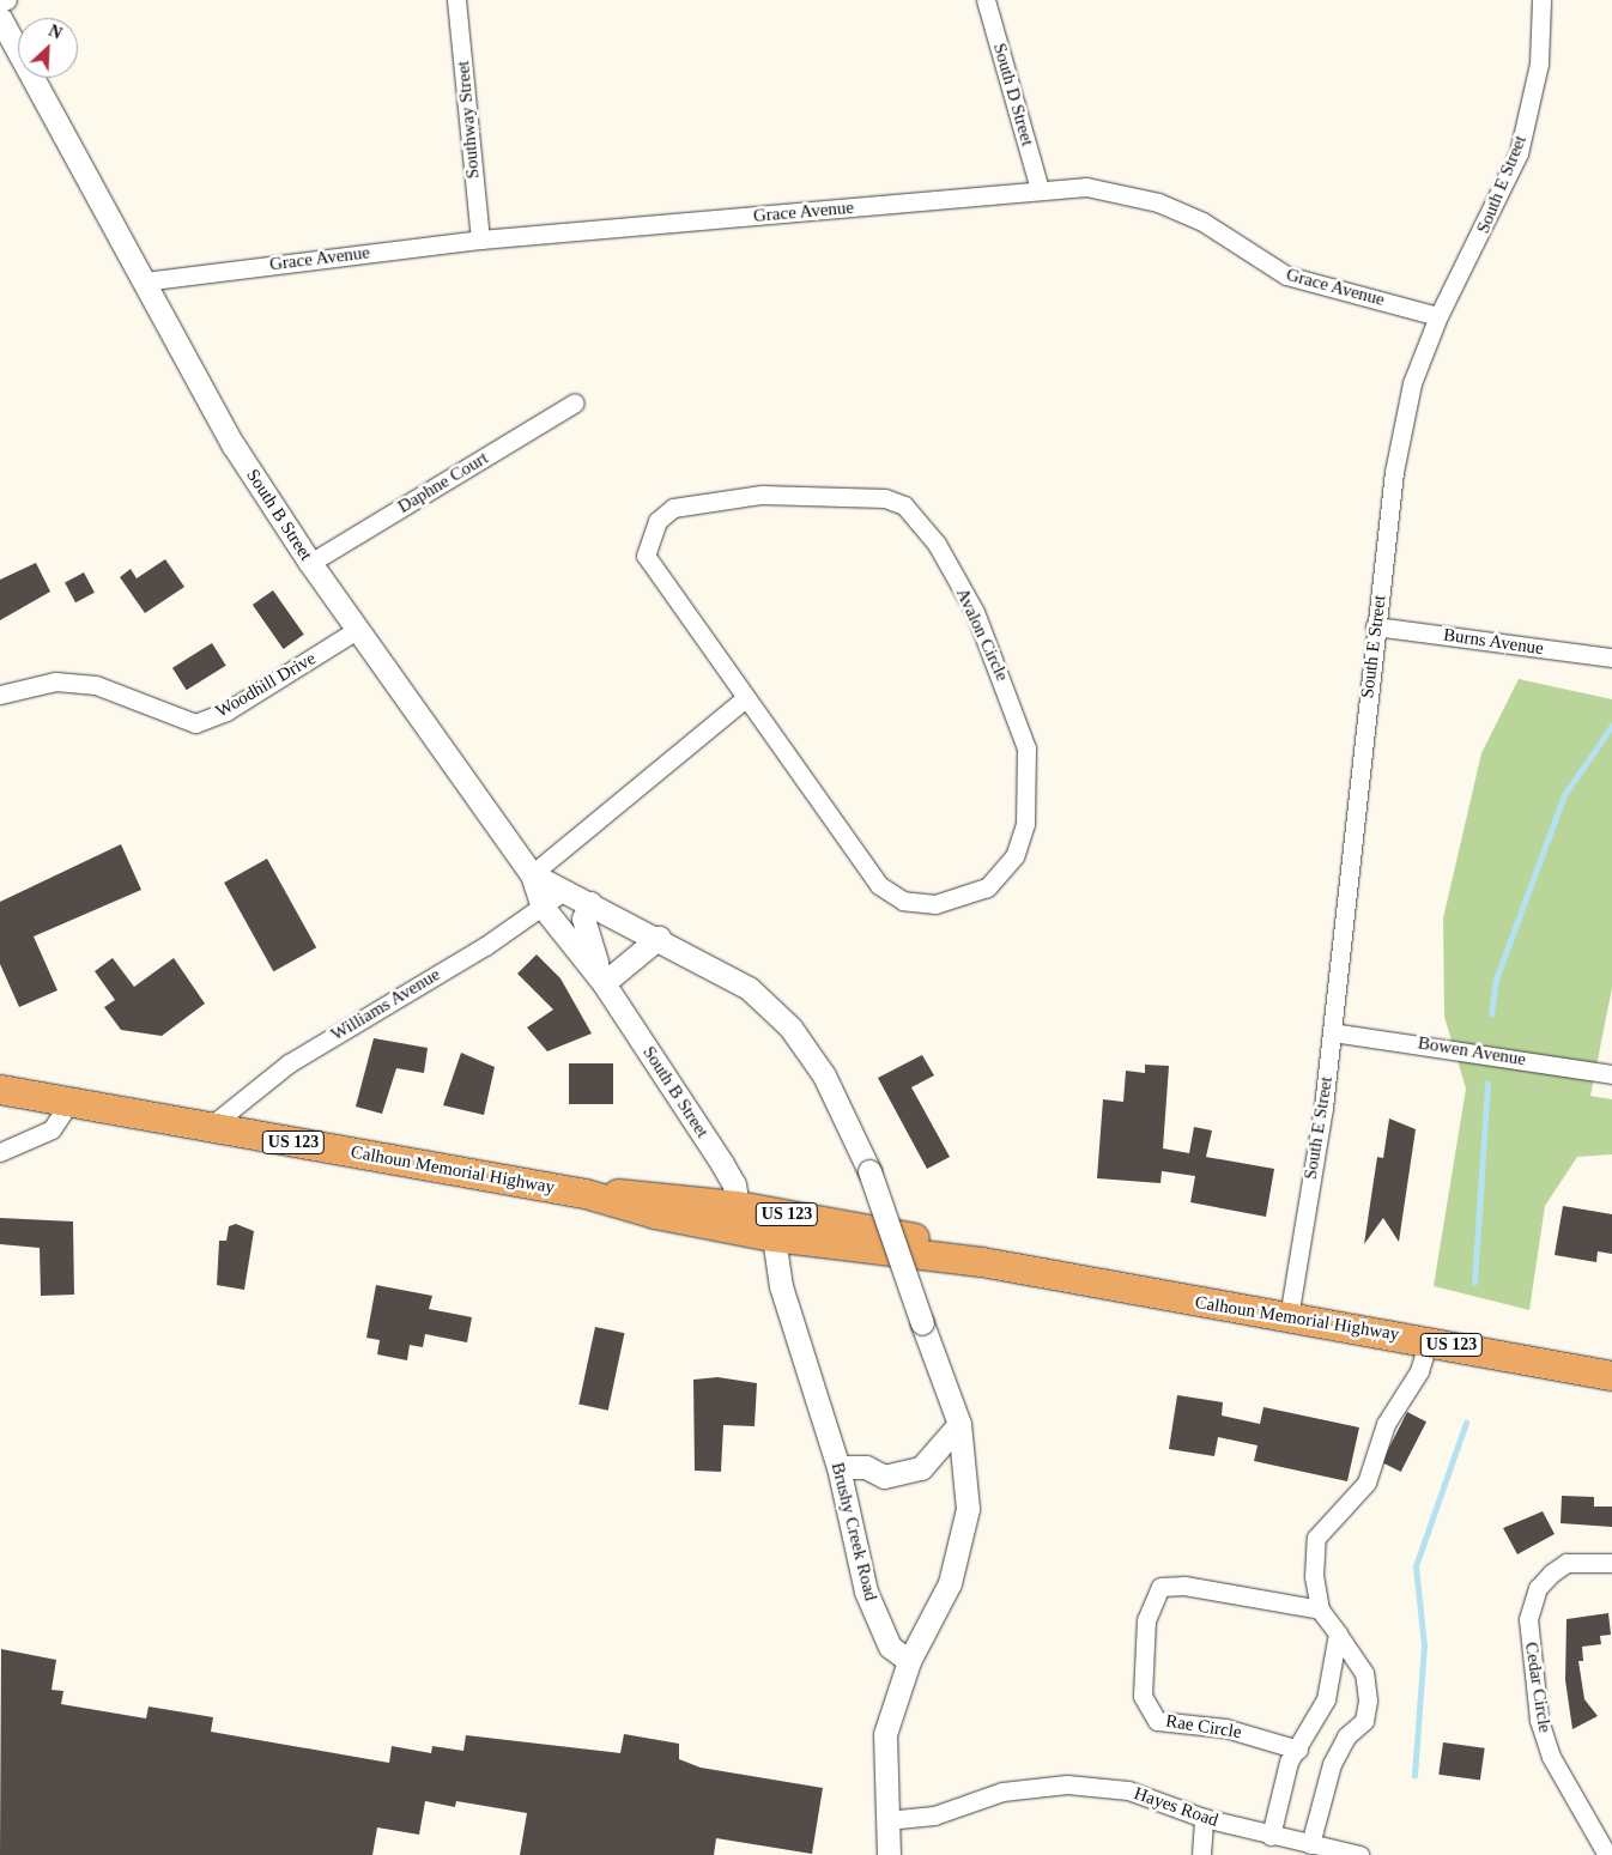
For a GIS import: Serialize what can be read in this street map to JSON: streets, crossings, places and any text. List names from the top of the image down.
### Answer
{
  "streets": {
    "highway": ["US 123", "Calhoun Memorial Highway"],
    "street": [
      "South D Street",
      "Southway Street",
      "South E Street",
      "Grace Avenue",
      "Daphne Court",
      "South B Street",
      "Avalon Circle",
      "Burns Avenue",
      "Woodhill Drive",
      "Williams Avenue",
      "Bowen Avenue",
      "Brushy Creek Road",
      "Cedar Circle",
      "Rae Circle",
      "Hayes Road"
    ]
  },
  "crossings": [
    ["South D Street", "Grace Avenue"],
    ["Southway Street", "Grace Avenue"],
    ["South E Street", "Grace Avenue"],
    ["South E Street", "Burns Avenue"],
    ["South E Street", "Bowen Avenue"],
    ["South E Street", "Calhoun Memorial Highway"],
    ["Grace Avenue", "South B Street"],
    ["Daphne Court", "South B Street"],
    ["South B Street", "Woodhill Drive"],
    ["South B Street", "Williams Avenue"],
    ["South B Street", "Calhoun Memorial Highway"],
    ["Williams Avenue", "Calhoun Memorial Highway"],
    ["Calhoun Memorial Highway", "Brushy Creek Road"]
  ],
  "north": "top right"
}
